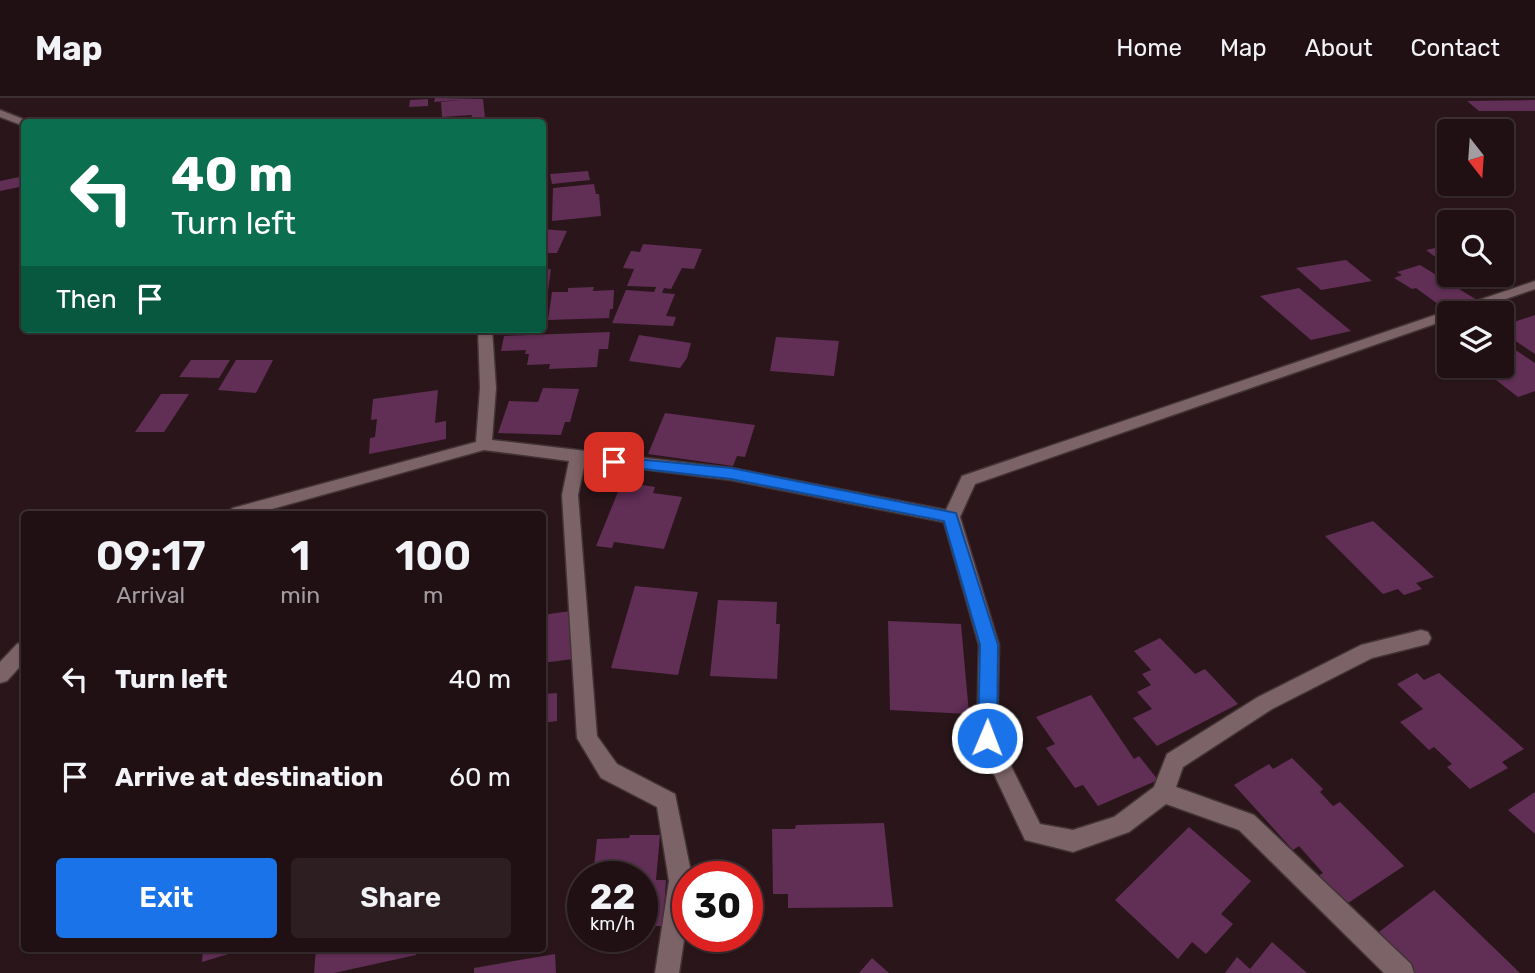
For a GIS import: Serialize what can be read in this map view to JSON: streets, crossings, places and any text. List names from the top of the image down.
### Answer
{
  "north": "bottom",
  "page": {
    "header": "Map",
    "nav": [
      "Home",
      "Map",
      "About",
      "Contact"
    ],
    "turn": ["40 m", "Turn left"],
    "then": "Then",
    "eta": [
      "09:17",
      "Arrival",
      "1",
      "min",
      "100",
      "m"
    ],
    "list": [
      {
        "name": "Turn left",
        "value": "40 m"
      },
      {
        "name": "Arrive at destination",
        "value": "60 m"
      }
    ],
    "buttons": ["Exit", "Share"],
    "speed": "22 km/h",
    "limit": "30"
  }
}
